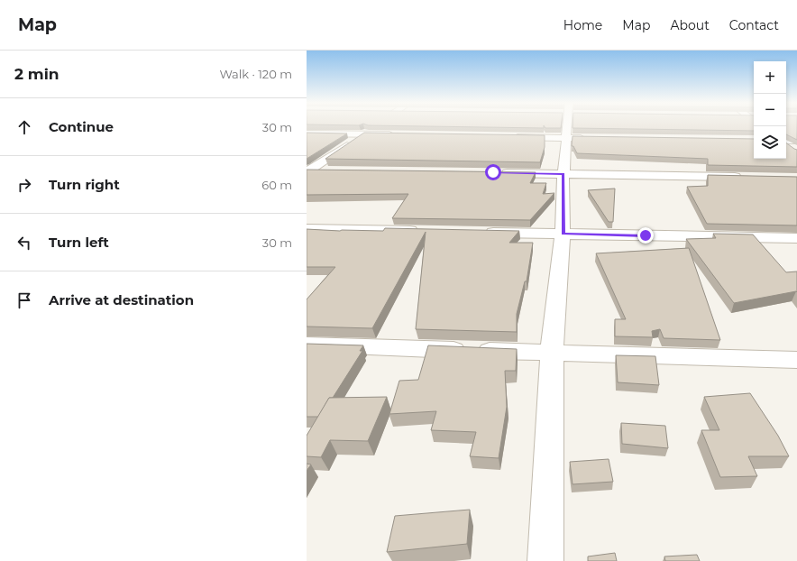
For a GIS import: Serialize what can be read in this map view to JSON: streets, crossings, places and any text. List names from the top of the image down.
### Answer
{
  "page": {
    "header": "Map",
    "nav": [
      "Home",
      "Map",
      "About",
      "Contact"
    ],
    "heading": ["2 min", "Walk · 120 m"],
    "map_buttons": ["+", "−"],
    "list": [
      ["Continue", "30 m"],
      ["Turn right", "60 m"],
      ["Turn left", "30 m"],
      "Arrive at destination"
    ]
  }
}
